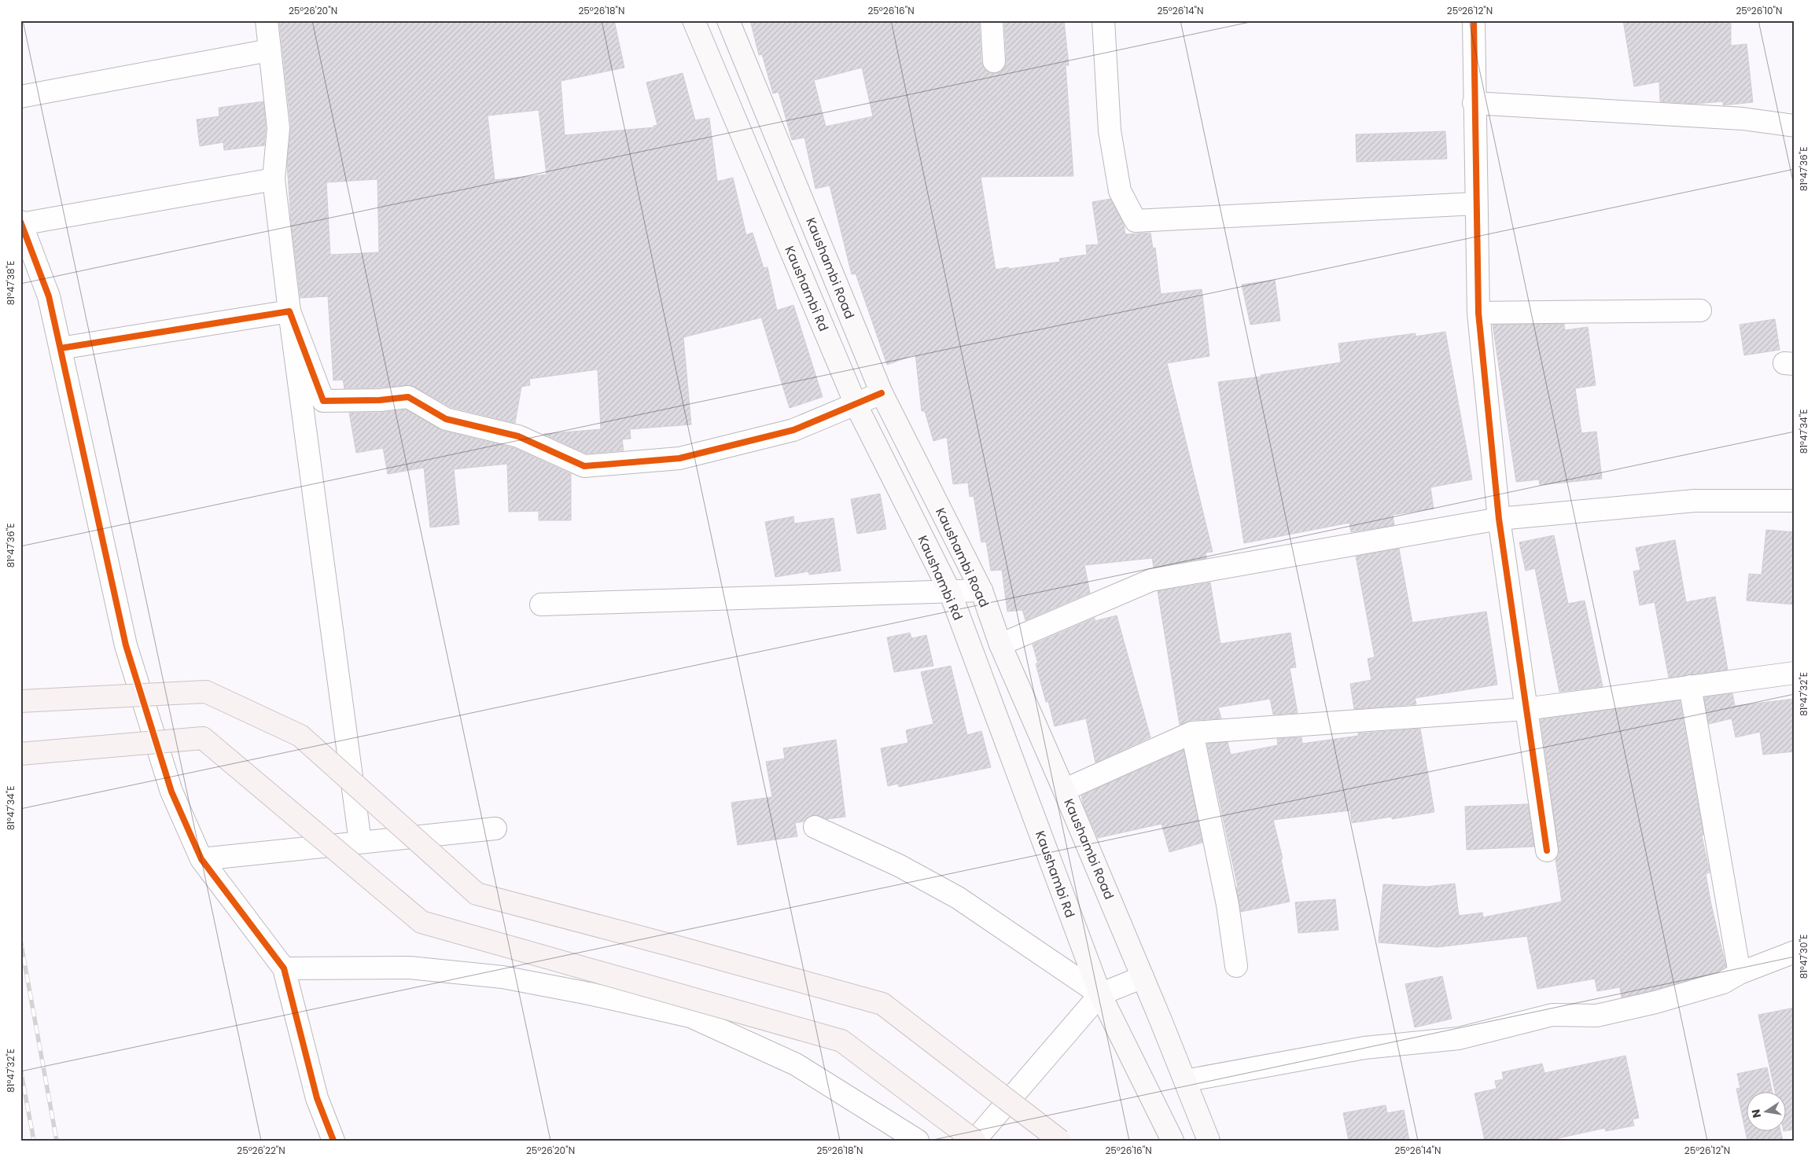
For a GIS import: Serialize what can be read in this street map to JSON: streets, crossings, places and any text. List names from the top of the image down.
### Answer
{
  "streets": {
    "main road": ["Kaushambi Road", "Kaushambi Rd"]
  },
  "north": "left",
  "coordinates": [
    "25°26'20\"N",
    "25°26'18\"N",
    "25°26'16\"N",
    "25°26'14\"N",
    "25°26'12\"N",
    "25°26'10\"N",
    "81°47'36\"E",
    "81°47'38\"E",
    "81°47'34\"E",
    "81°47'32\"E",
    "81°47'30\"E",
    "25°26'22\"N"
  ]
}
